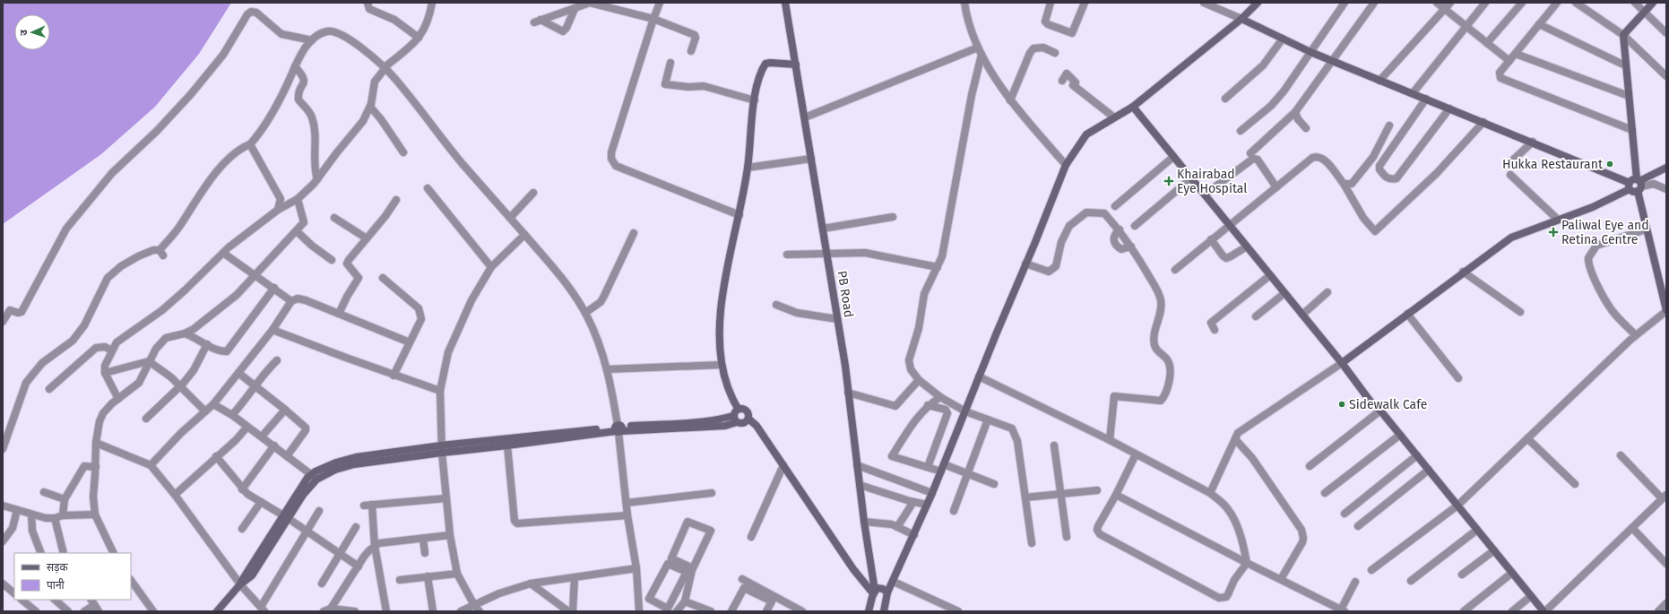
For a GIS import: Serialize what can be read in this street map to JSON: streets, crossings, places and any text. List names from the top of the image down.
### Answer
{
  "streets": {
    "street": ["PB Road"]
  },
  "places": {
    "other": ["Hukka Restaurant", "Sidewalk Cafe"],
    "health": ["Khairabad Eye Hospital", "Paliwal Eye and Retina Centre"]
  },
  "legend": ["सड़क", "पानी"],
  "north": "left"
}
